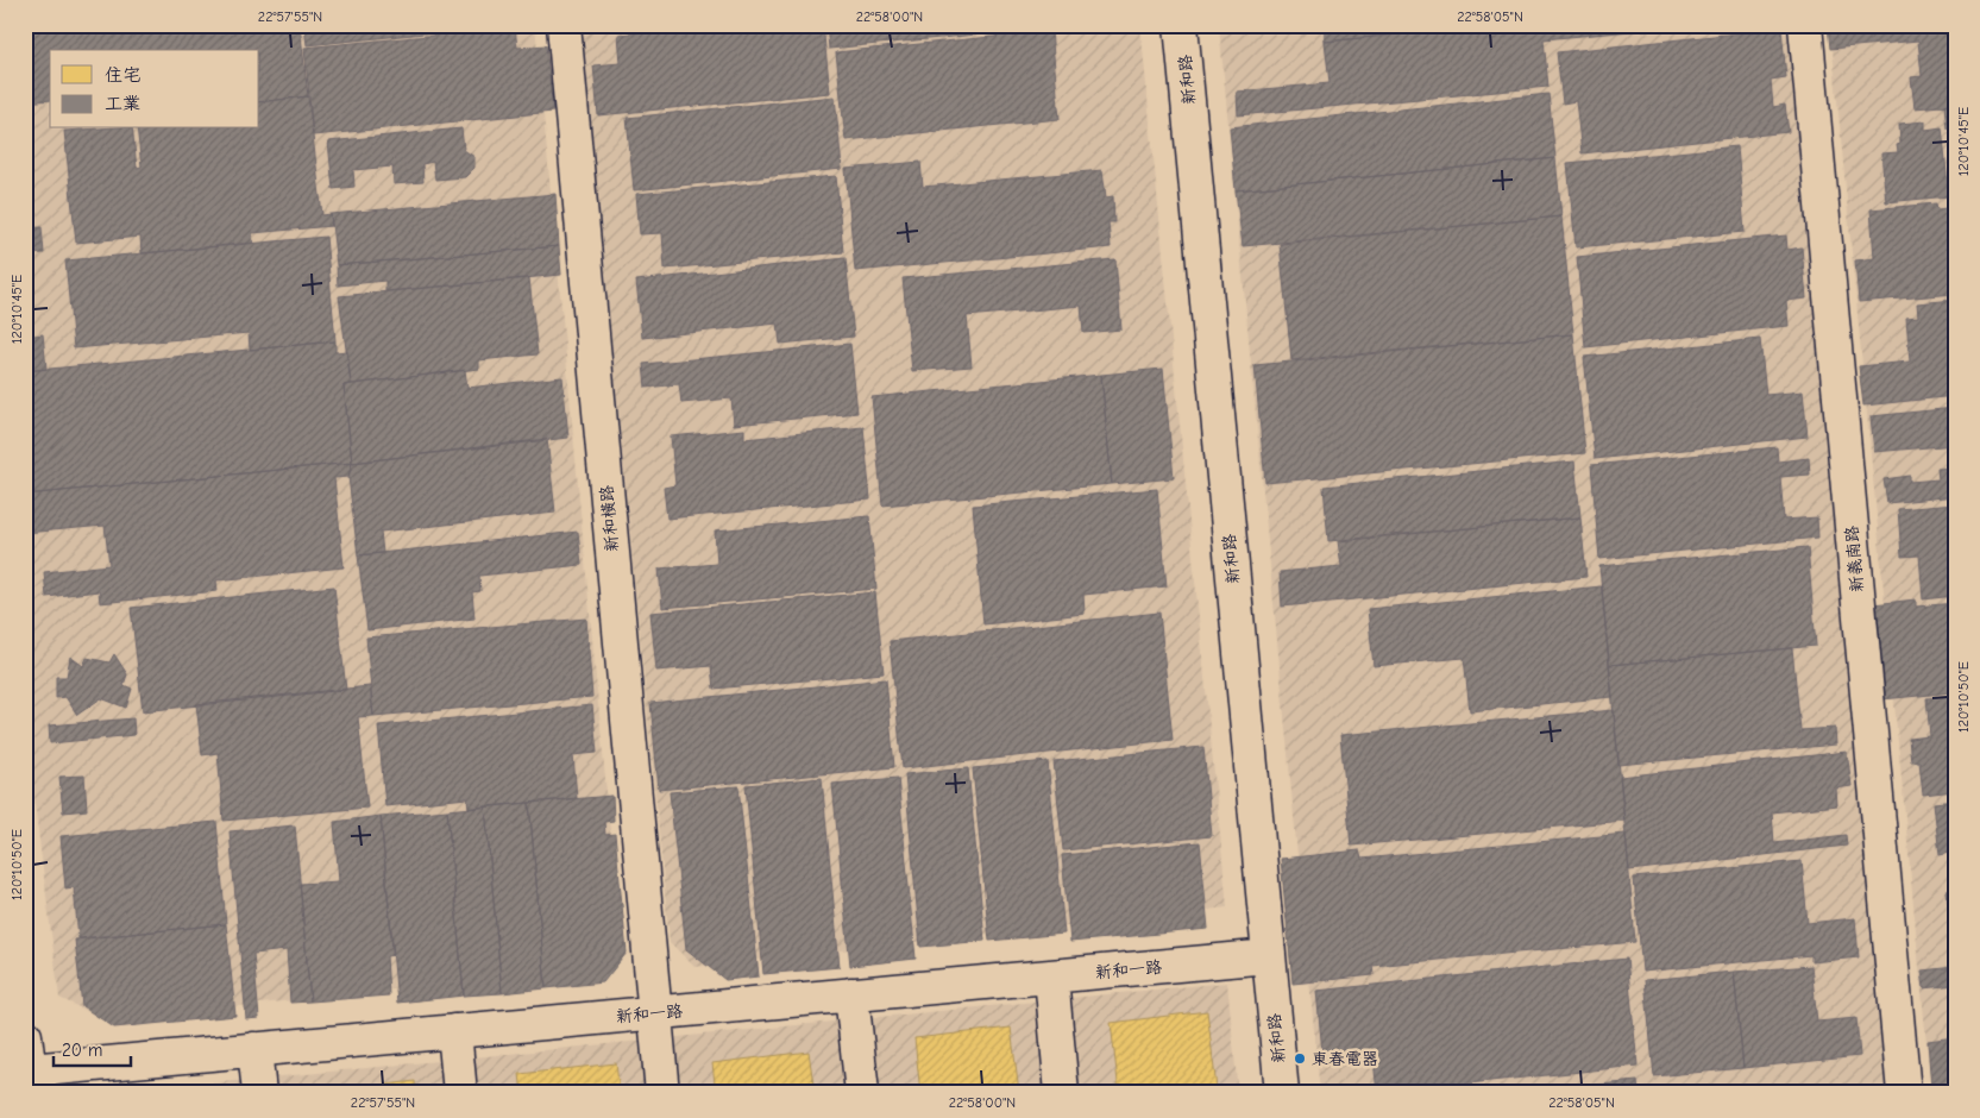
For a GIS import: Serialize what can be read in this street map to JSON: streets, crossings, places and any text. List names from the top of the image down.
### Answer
{
  "streets": {
    "street": [
      "新和路",
      "新和橫路",
      "新義南路",
      "新和一路"
    ]
  },
  "crossings": [
    ["新和路", "新和一路"],
    ["新和橫路", "新和一路"]
  ],
  "places": ["東春電器"],
  "legend": ["住宅", "工業"],
  "scale_bar": "20 m",
  "coordinates": [
    "22°57'55\"N",
    "22°58'00\"N",
    "22°58'05\"N",
    "120°10'45\"E",
    "120°10'50\"E"
  ]
}
